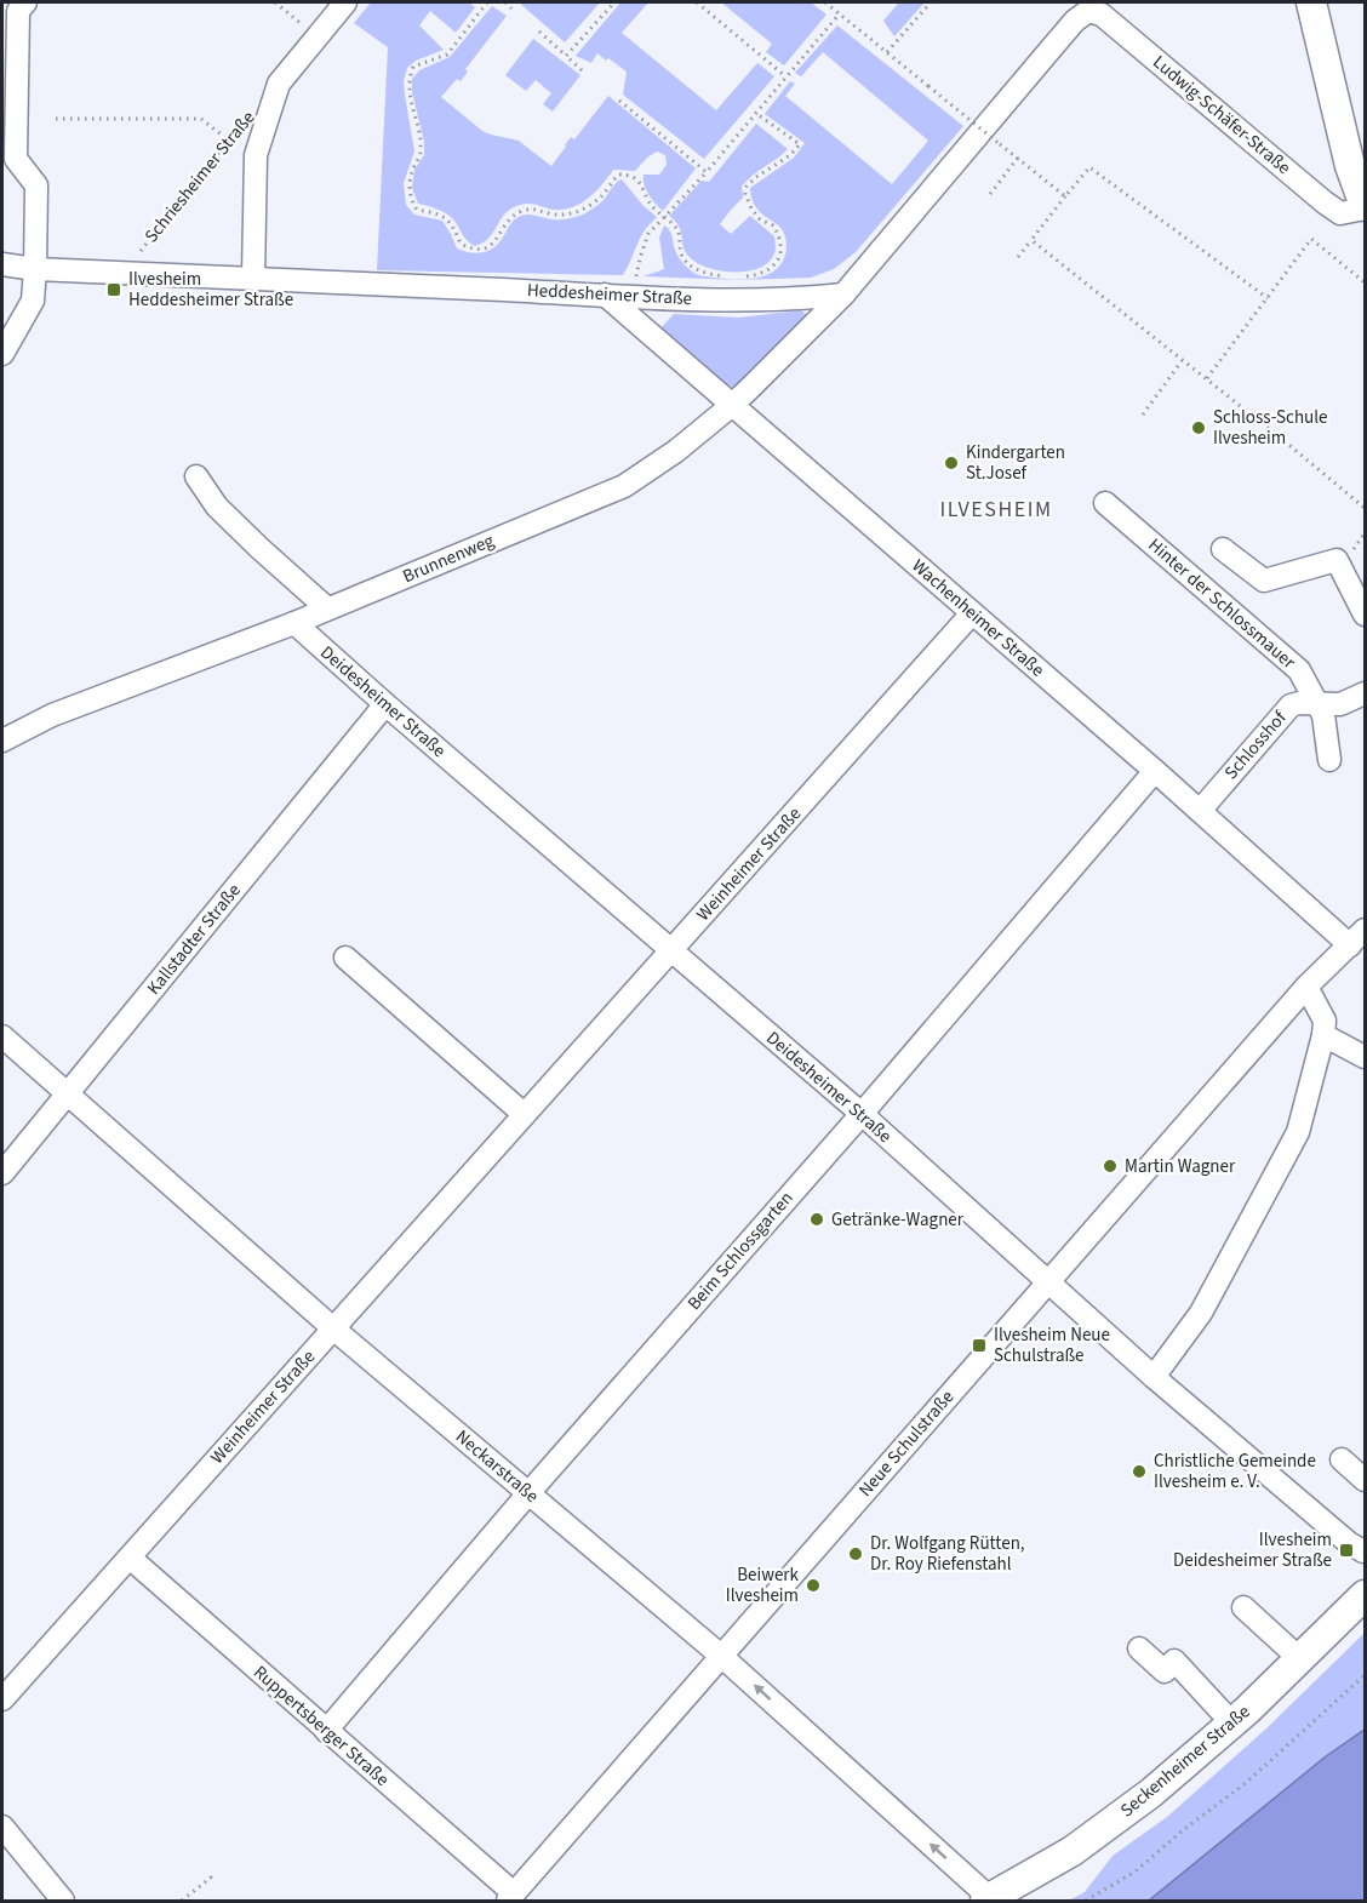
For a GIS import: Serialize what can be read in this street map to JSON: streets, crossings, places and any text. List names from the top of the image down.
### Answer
{
  "streets": {
    "main road": ["Seckenheimer Straße"],
    "street": [
      "Ludwig-Schäfer-Straße",
      "Schriesheimer Straße",
      "Heddesheimer Straße",
      "Brunnenweg",
      "Hinter der Schlossmauer",
      "Wachenheimer Straße",
      "Deidesheimer Straße",
      "Schlosshof",
      "Weinheimer Straße",
      "Kallstadter Straße",
      "Beim Schlossgarten",
      "Neue Schulstraße",
      "Neckarstraße",
      "Ruppertsberger Straße"
    ]
  },
  "crossings": [
    ["Schriesheimer Straße", "Heddesheimer Straße"],
    ["Heddesheimer Straße", "Brunnenweg"],
    ["Heddesheimer Straße", "Wachenheimer Straße"],
    ["Brunnenweg", "Wachenheimer Straße"],
    ["Brunnenweg", "Deidesheimer Straße"],
    ["Hinter der Schlossmauer", "Schlosshof"],
    ["Wachenheimer Straße", "Schlosshof"],
    ["Wachenheimer Straße", "Weinheimer Straße"],
    ["Wachenheimer Straße", "Beim Schlossgarten"],
    ["Wachenheimer Straße", "Neue Schulstraße"],
    ["Deidesheimer Straße", "Weinheimer Straße"],
    ["Deidesheimer Straße", "Kallstadter Straße"],
    ["Deidesheimer Straße", "Beim Schlossgarten"],
    ["Deidesheimer Straße", "Neue Schulstraße"],
    ["Weinheimer Straße", "Neckarstraße"],
    ["Weinheimer Straße", "Ruppertsberger Straße"],
    ["Kallstadter Straße", "Neckarstraße"],
    ["Beim Schlossgarten", "Neckarstraße"],
    ["Beim Schlossgarten", "Ruppertsberger Straße"],
    ["Neue Schulstraße", "Neckarstraße"],
    ["Neue Schulstraße", "Ruppertsberger Straße"],
    ["Neckarstraße", "Seckenheimer Straße"]
  ],
  "districts": ["ILVESHEIM"],
  "places": {
    "transit": ["Ilvesheim Heddesheimer Straße", "Ilvesheim Neue Schulstraße", "Ilvesheim Deidesheimer Straße"],
    "other": [
      "Schloss-Schule Ilvesheim",
      "Kindergarten St.Josef",
      "Martin Wagner",
      "Getränke-Wagner",
      "Christliche Gemeinde Ilvesheim e. V.",
      "Dr. Wolfgang Rütten, Dr. Roy Riefenstahl",
      "Beiwerk Ilvesheim"
    ]
  }
}
